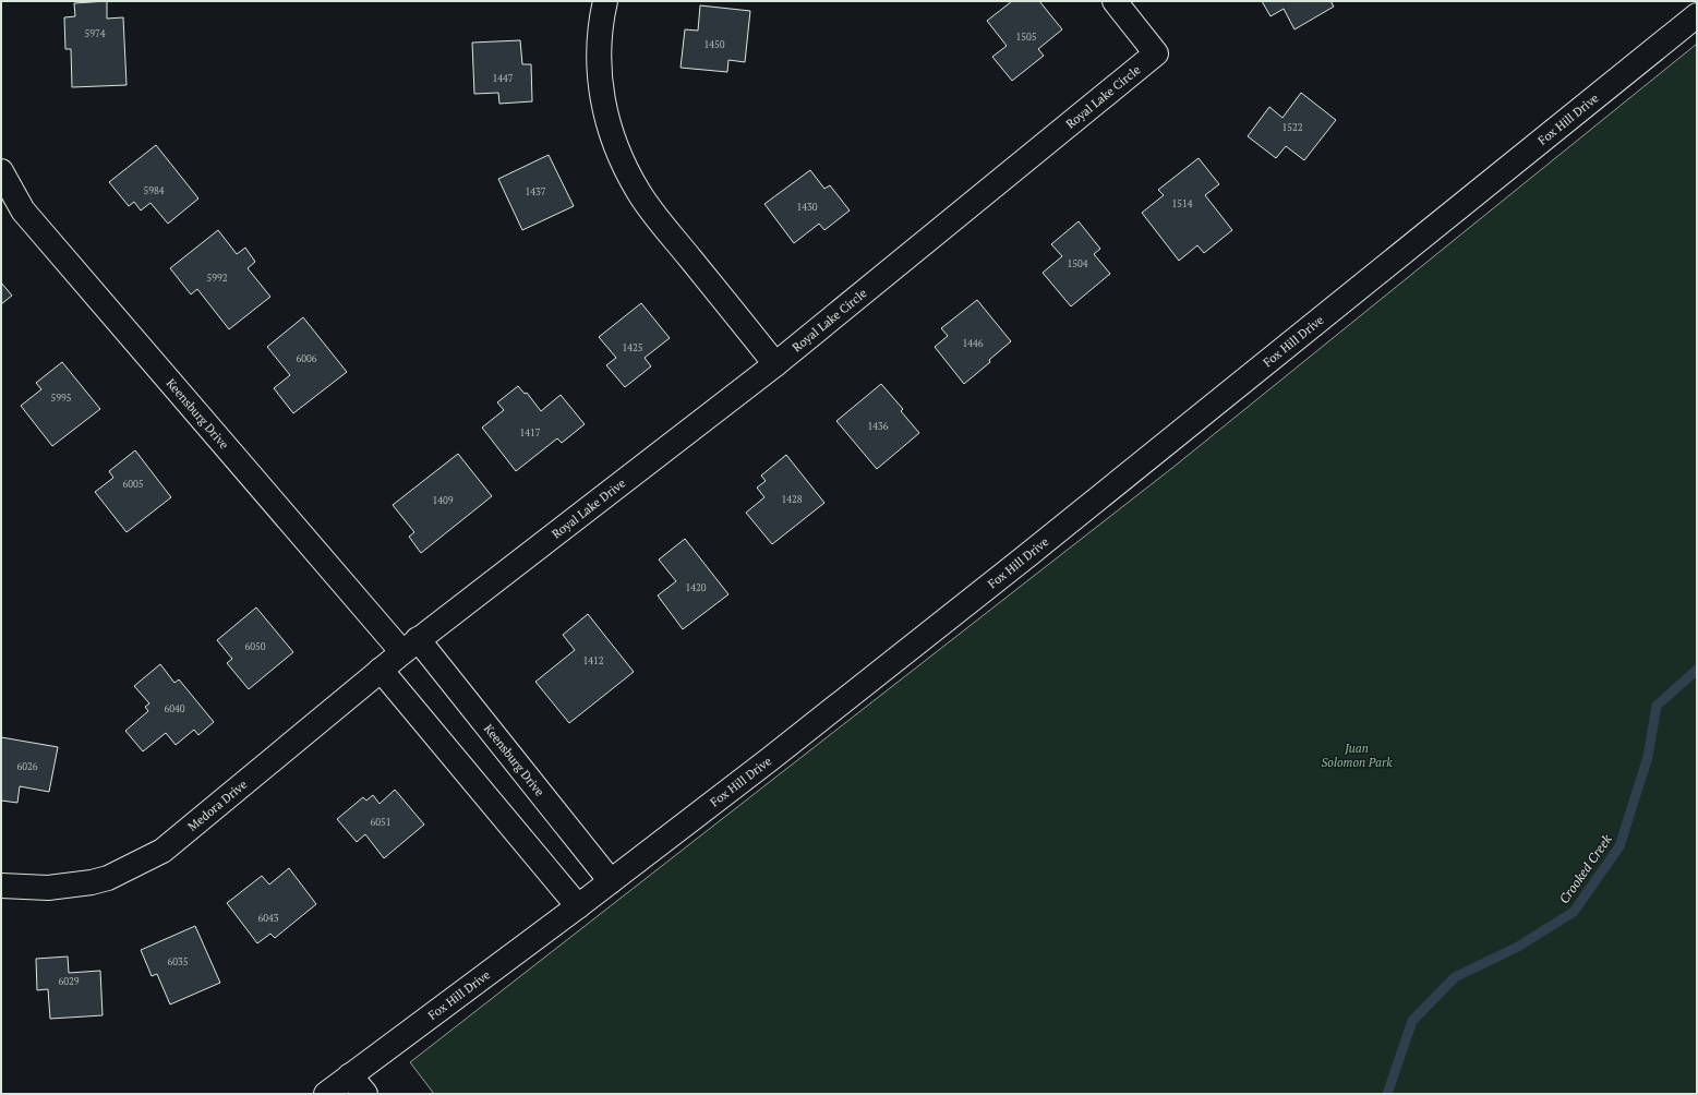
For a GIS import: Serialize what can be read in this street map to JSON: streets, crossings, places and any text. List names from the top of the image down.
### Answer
{
  "streets": {
    "street": [
      "Royal Lake Circle",
      "Fox Hill Drive",
      "Keensburg Drive",
      "Royal Lake Drive",
      "Medora Drive"
    ]
  },
  "crossings": [
    ["Royal Lake Circle", "Royal Lake Drive"],
    ["Fox Hill Drive", "Keensburg Drive"],
    ["Keensburg Drive", "Royal Lake Drive"],
    ["Keensburg Drive", "Medora Drive"],
    ["Royal Lake Drive", "Medora Drive"]
  ],
  "water": ["Crooked Creek"],
  "parks": ["Juan Solomon Park"],
  "house_numbers": [
    "5974",
    "1505",
    "1450",
    "1447",
    "1522",
    "5984",
    "1437",
    "1514",
    "1430",
    "1504",
    "5992",
    "1446",
    "1425",
    "6006",
    "5995",
    "1436",
    "1417",
    "6005",
    "1428",
    "1409",
    "1420",
    "6050",
    "1412",
    "6040",
    "6026",
    "6051",
    "6043",
    "6035",
    "6029"
  ]
}
